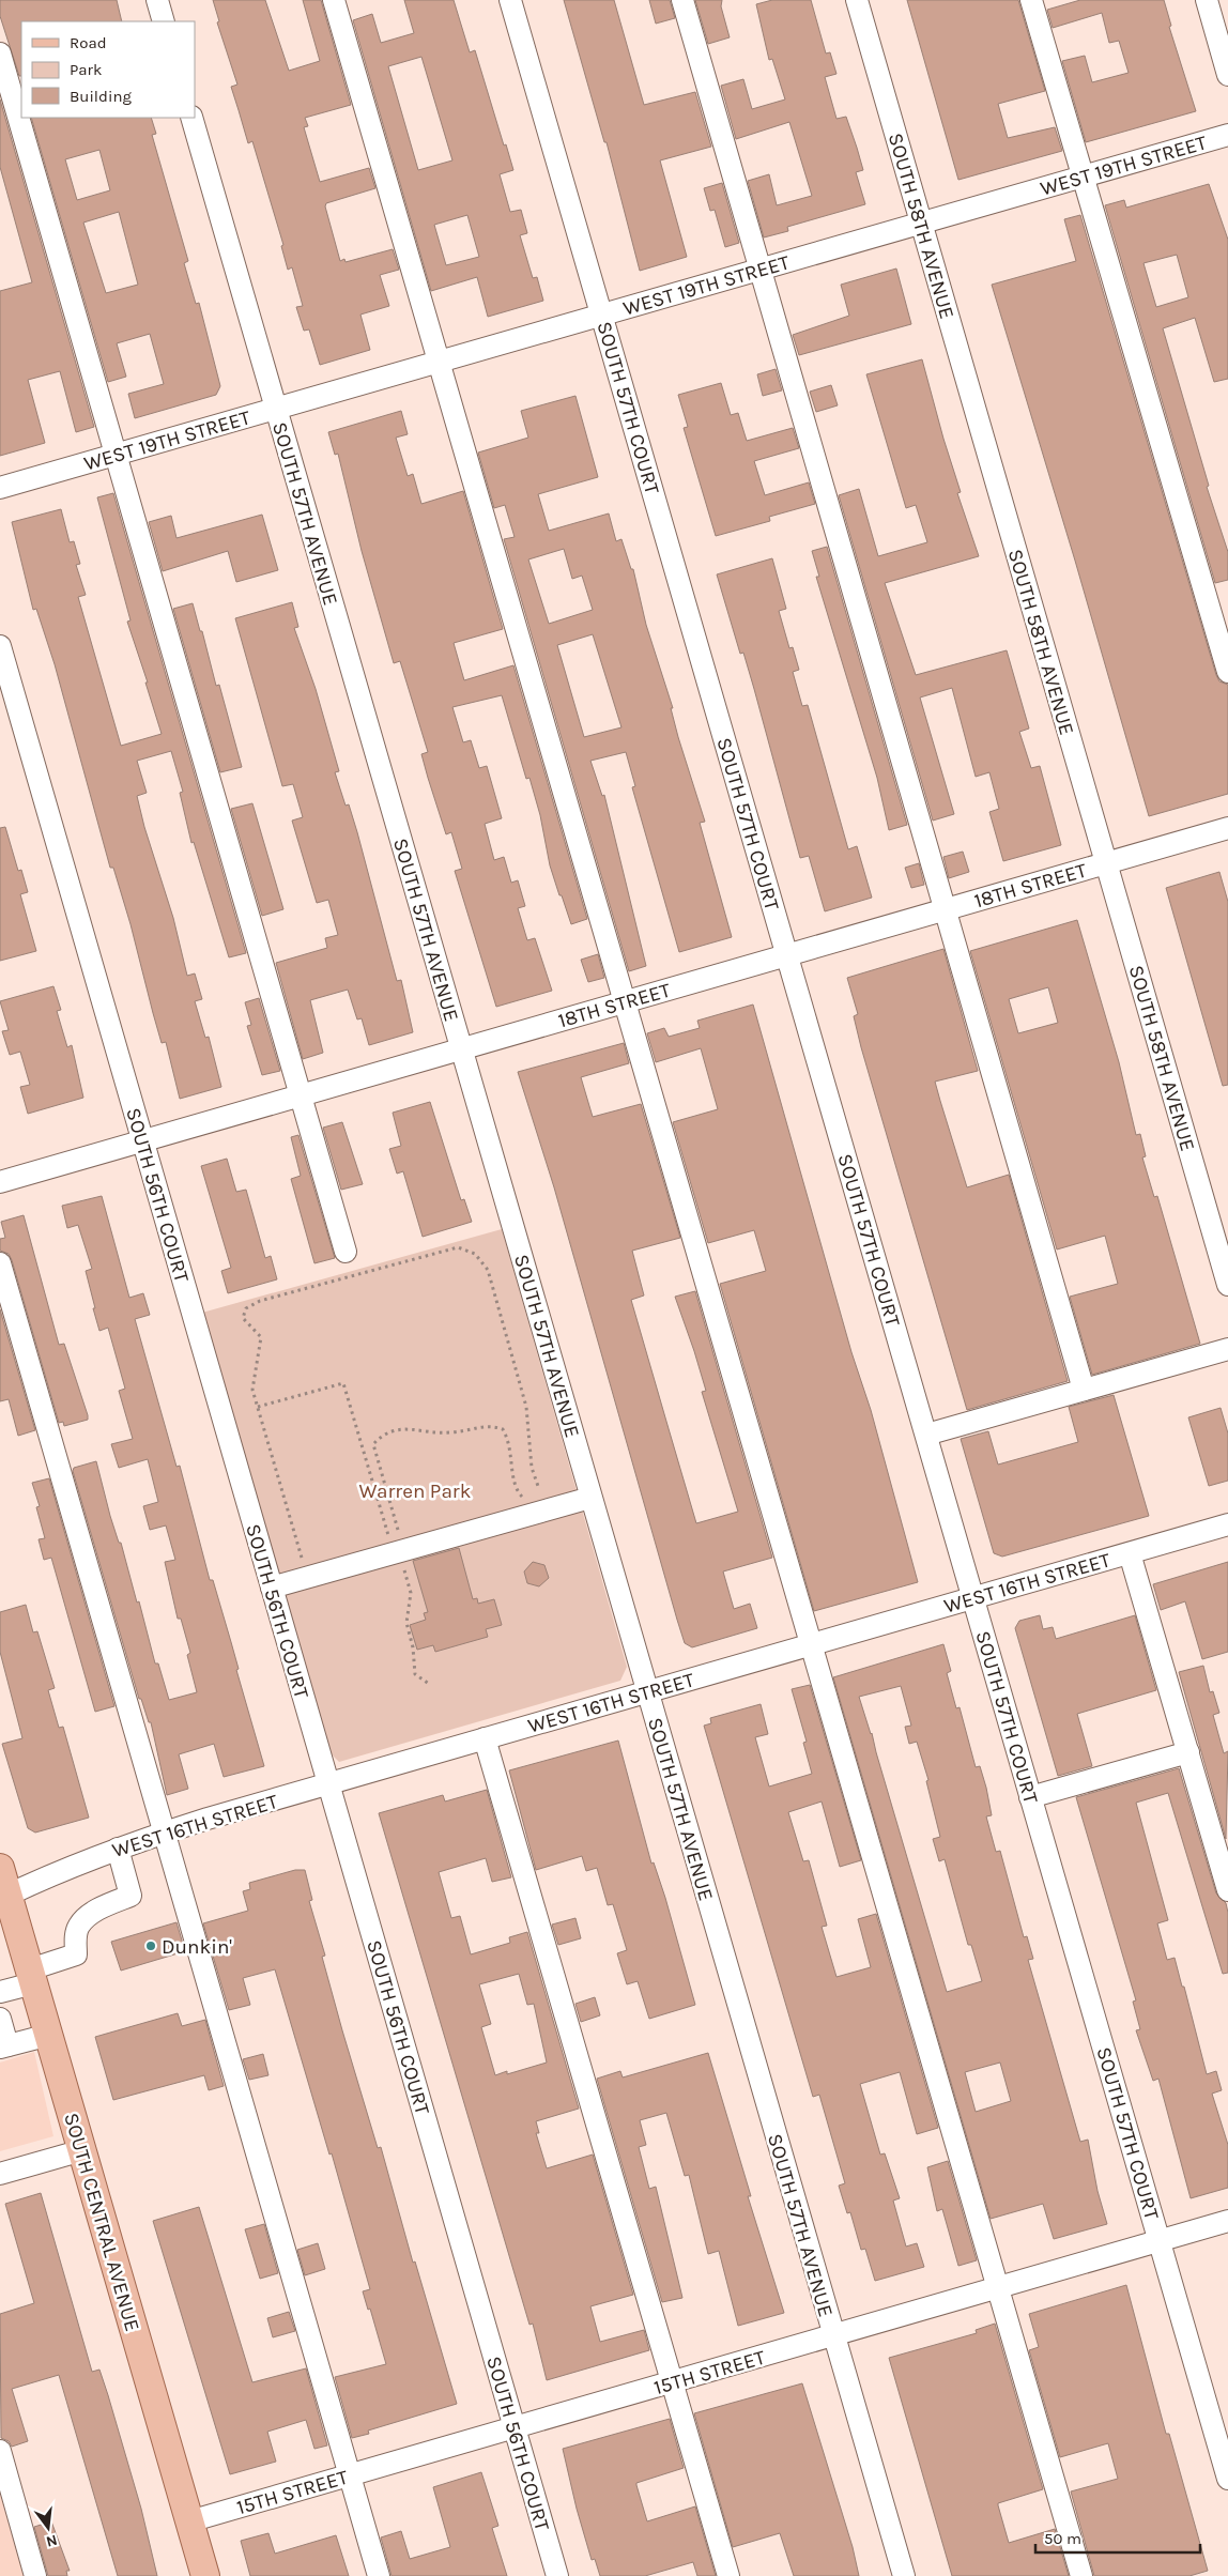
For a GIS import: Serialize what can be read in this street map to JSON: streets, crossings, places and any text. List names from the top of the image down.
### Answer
{
  "streets": {
    "main road": ["SOUTH CENTRAL AVENUE"],
    "street": [
      "WEST 19TH STREET",
      "SOUTH 58TH AVENUE",
      "SOUTH 57TH COURT",
      "SOUTH 57TH AVENUE",
      "18TH STREET",
      "SOUTH 56TH COURT",
      "WEST 16TH STREET",
      "15TH STREET"
    ]
  },
  "crossings": [
    ["WEST 19TH STREET", "SOUTH 58TH AVENUE"],
    ["WEST 19TH STREET", "SOUTH 57TH COURT"],
    ["WEST 19TH STREET", "SOUTH 57TH AVENUE"],
    ["SOUTH 58TH AVENUE", "18TH STREET"],
    ["SOUTH 57TH COURT", "18TH STREET"],
    ["SOUTH 57TH COURT", "WEST 16TH STREET"],
    ["SOUTH 57TH COURT", "15TH STREET"],
    ["SOUTH 57TH AVENUE", "18TH STREET"],
    ["SOUTH 57TH AVENUE", "WEST 16TH STREET"],
    ["SOUTH 57TH AVENUE", "15TH STREET"],
    ["18TH STREET", "SOUTH 56TH COURT"],
    ["SOUTH 56TH COURT", "WEST 16TH STREET"],
    ["SOUTH 56TH COURT", "15TH STREET"],
    ["WEST 16TH STREET", "SOUTH CENTRAL AVENUE"],
    ["SOUTH CENTRAL AVENUE", "15TH STREET"]
  ],
  "parks": ["Warren Park"],
  "places": ["Dunkin'"],
  "legend": ["Road", "Park", "Building"],
  "scale_bar": "50 m",
  "north": "bottom"
}
